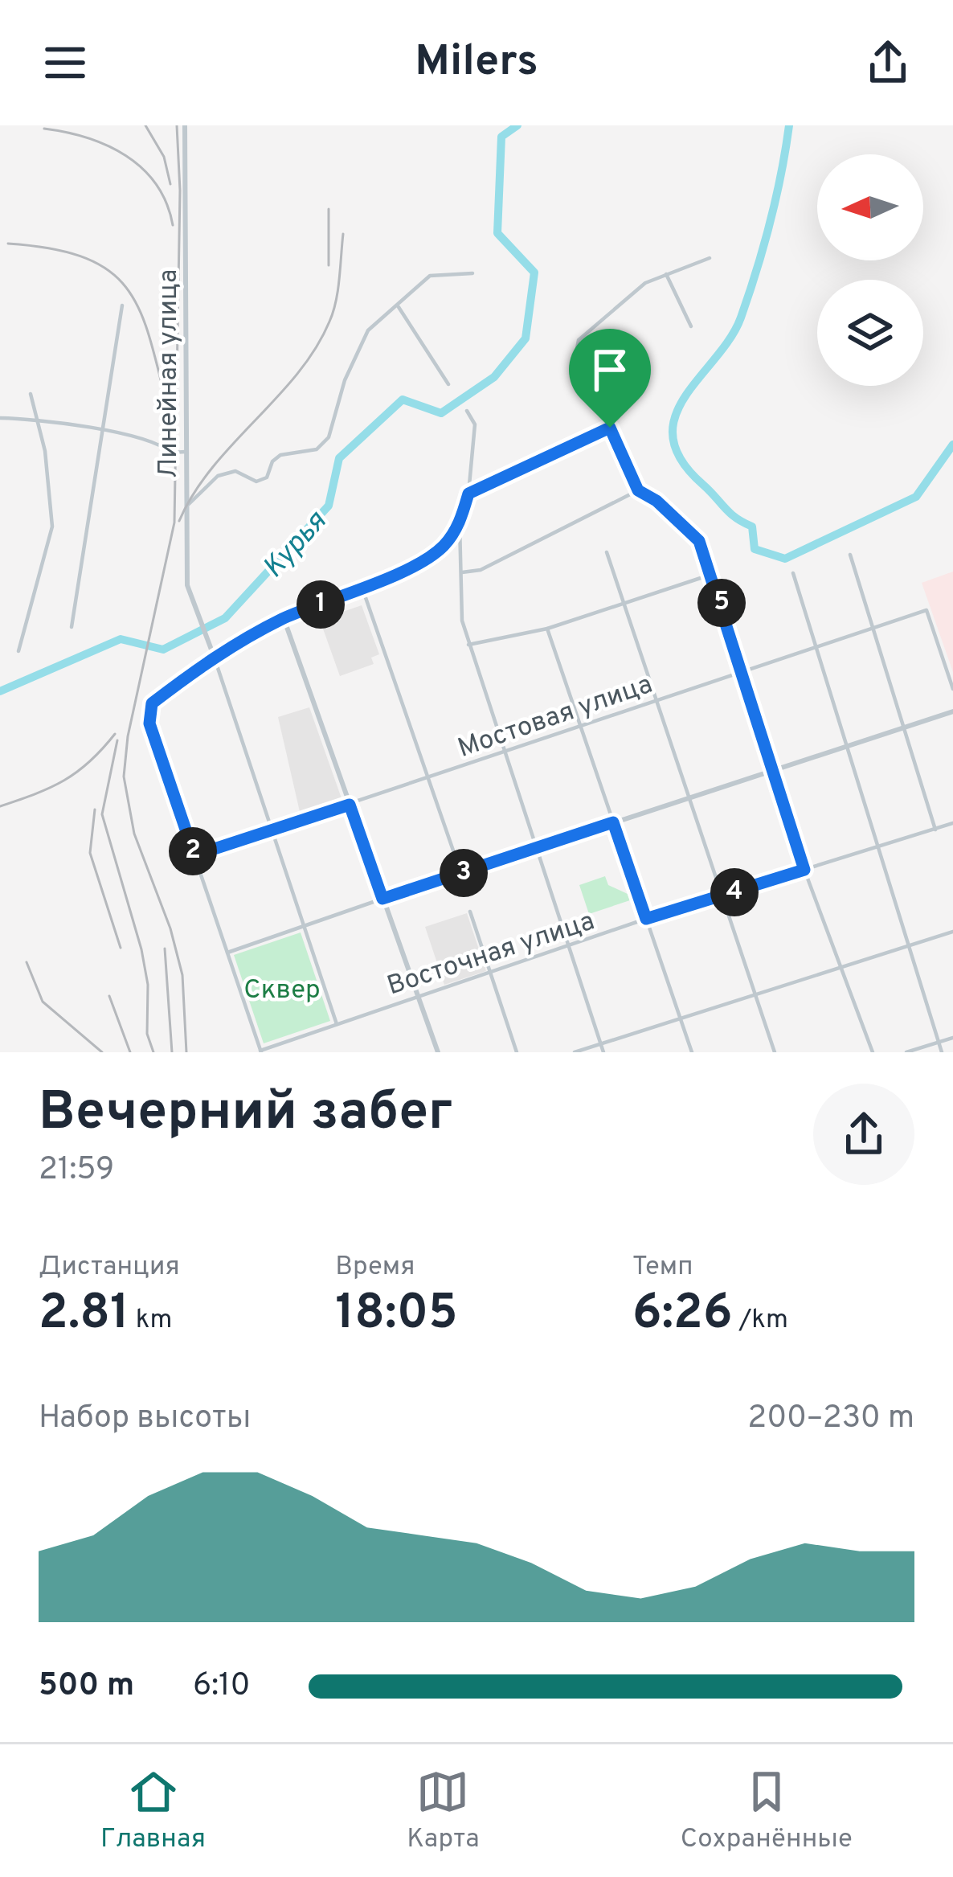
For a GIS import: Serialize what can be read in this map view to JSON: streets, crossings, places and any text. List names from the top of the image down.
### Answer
{
  "streets": {
    "street": ["Линейная улица", "Мостовая улица", "Восточная улица"]
  },
  "water": ["Курья"],
  "parks": ["Сквер"],
  "north": "left",
  "page": {
    "header": "Milers",
    "pins": [
      "5",
      "1",
      "2",
      "3",
      "4"
    ],
    "heading": ["Вечерний забег", "21:59"],
    "stats": [
      ["Дистанция", "2.81 km"],
      ["Время", "18:05"],
      ["Темп", "6:26 /km"]
    ],
    "chart": ["Набор высоты", "200–230 m"],
    "list": [
      {
        "name": "500 m",
        "note": "6:10"
      }
    ],
    "tabs": ["Главная", "Карта", "Сохранённые"]
  }
}
